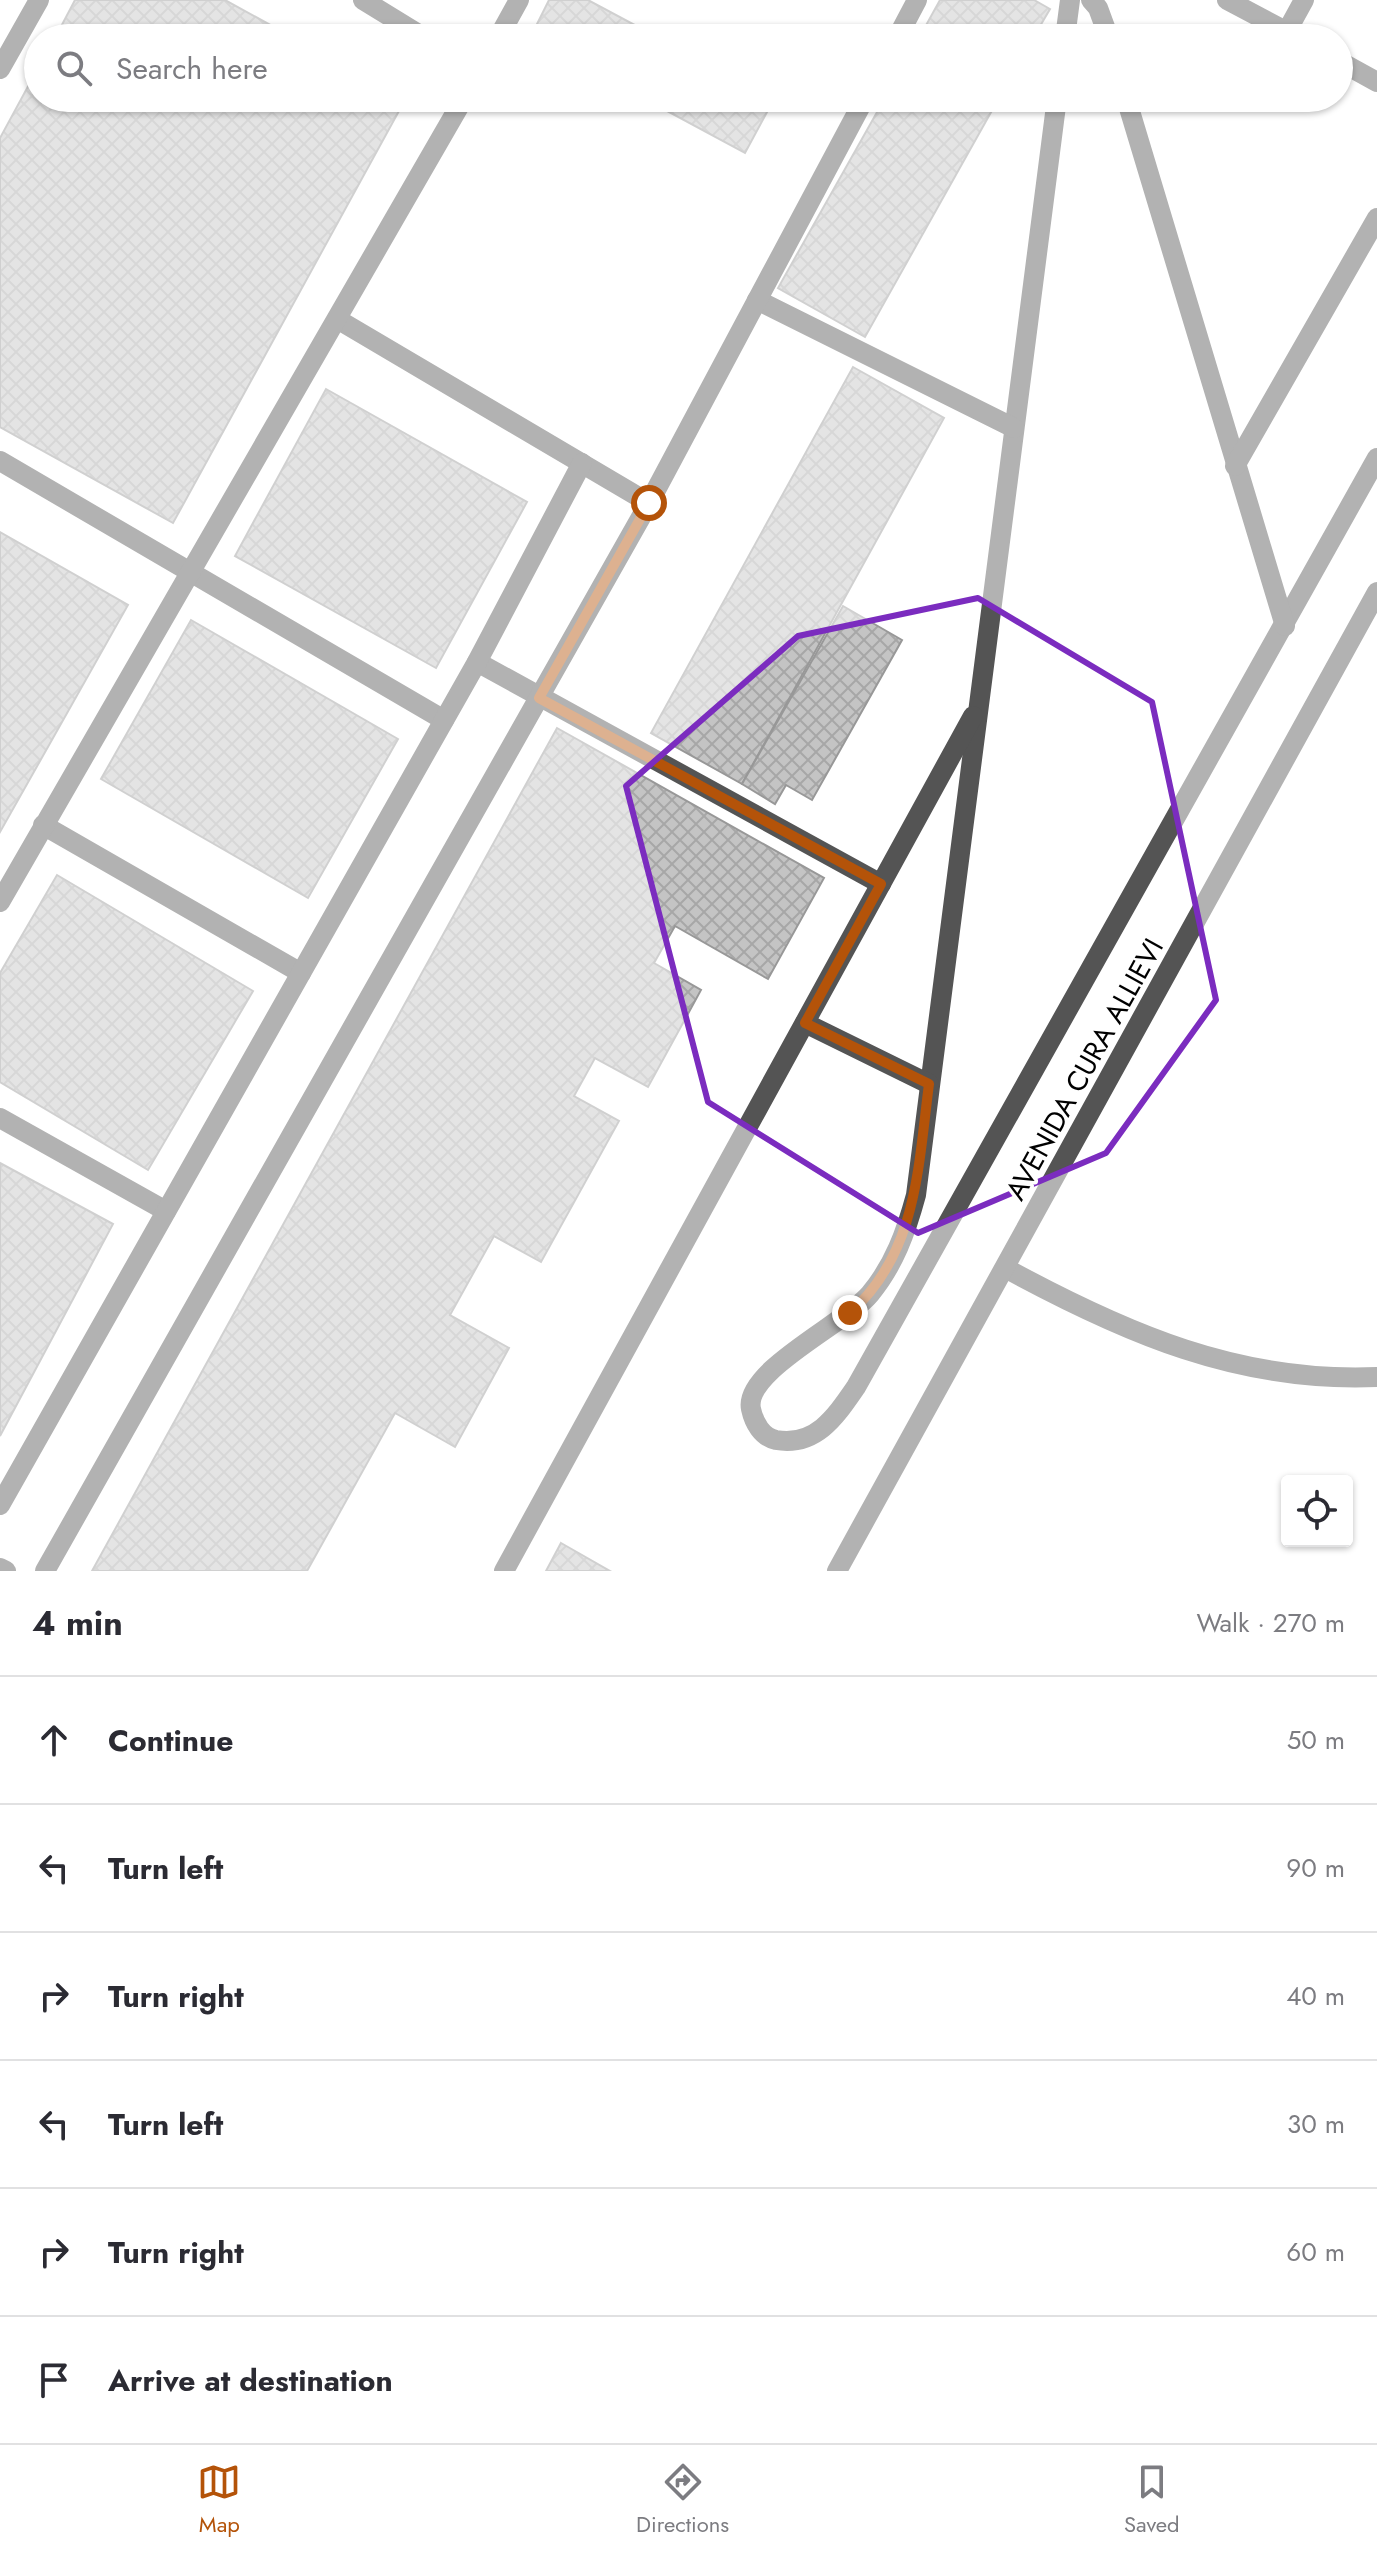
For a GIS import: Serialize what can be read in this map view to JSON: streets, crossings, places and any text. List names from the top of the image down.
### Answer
{
  "streets": {
    "street": ["AVENIDA CURA ALLIEVI"]
  },
  "page": {
    "search": "Search here",
    "heading": ["4 min", "Walk · 270 m"],
    "list": [
      ["Continue", "50 m"],
      ["Turn left", "90 m"],
      ["Turn right", "40 m"],
      ["Turn left", "30 m"],
      ["Turn right", "60 m"],
      "Arrive at destination"
    ],
    "nav": ["Map", "Directions", "Saved"]
  }
}
